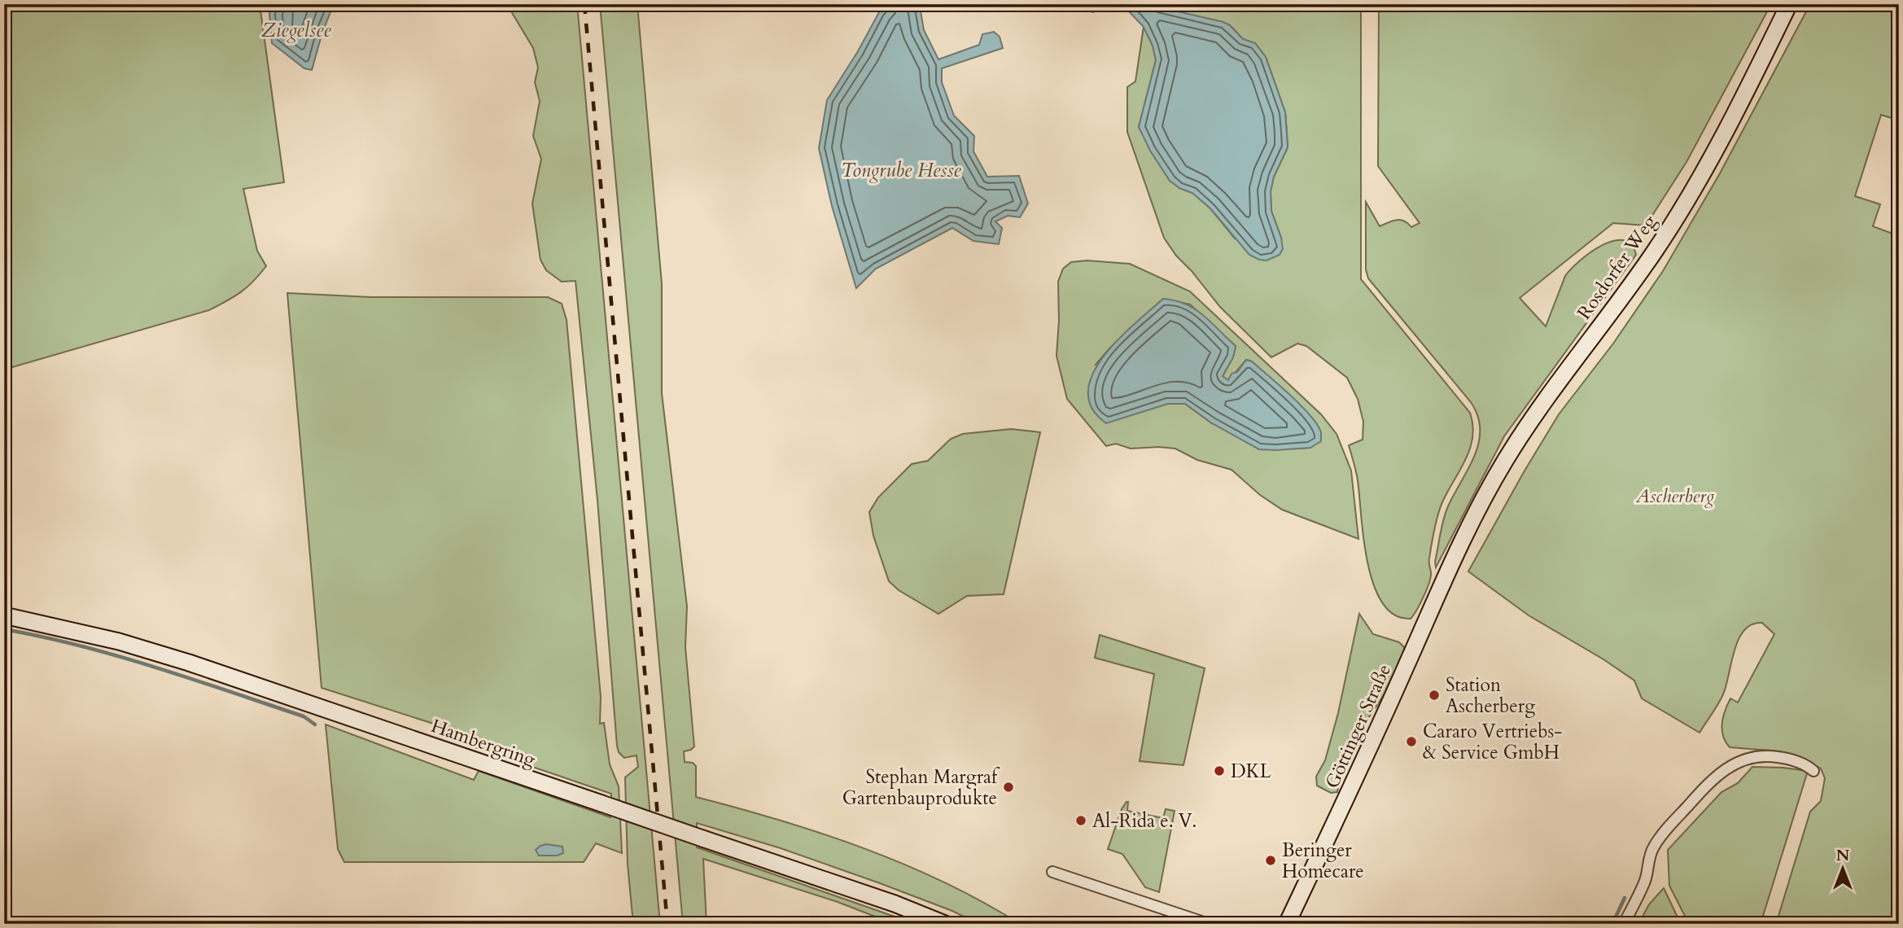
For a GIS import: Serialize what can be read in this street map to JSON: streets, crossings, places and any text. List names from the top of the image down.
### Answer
{
  "streets": {
    "main road": ["Rosdorfer Weg", "Göttinger Straße", "Hambergring"]
  },
  "crossings": [
    ["Rosdorfer Weg", "Göttinger Straße"]
  ],
  "water": ["Ziegelsee", "Tongrube Hesse"],
  "parks": ["Ascherberg"],
  "places": [
    "Station Ascherberg",
    "Cararo Vertriebs- & Service GmbH",
    "DKL",
    "Stephan Margraf Gartenbauprodukte",
    "Al-Rida e. V.",
    "Beringer Homecare"
  ],
  "north": "top"
}
